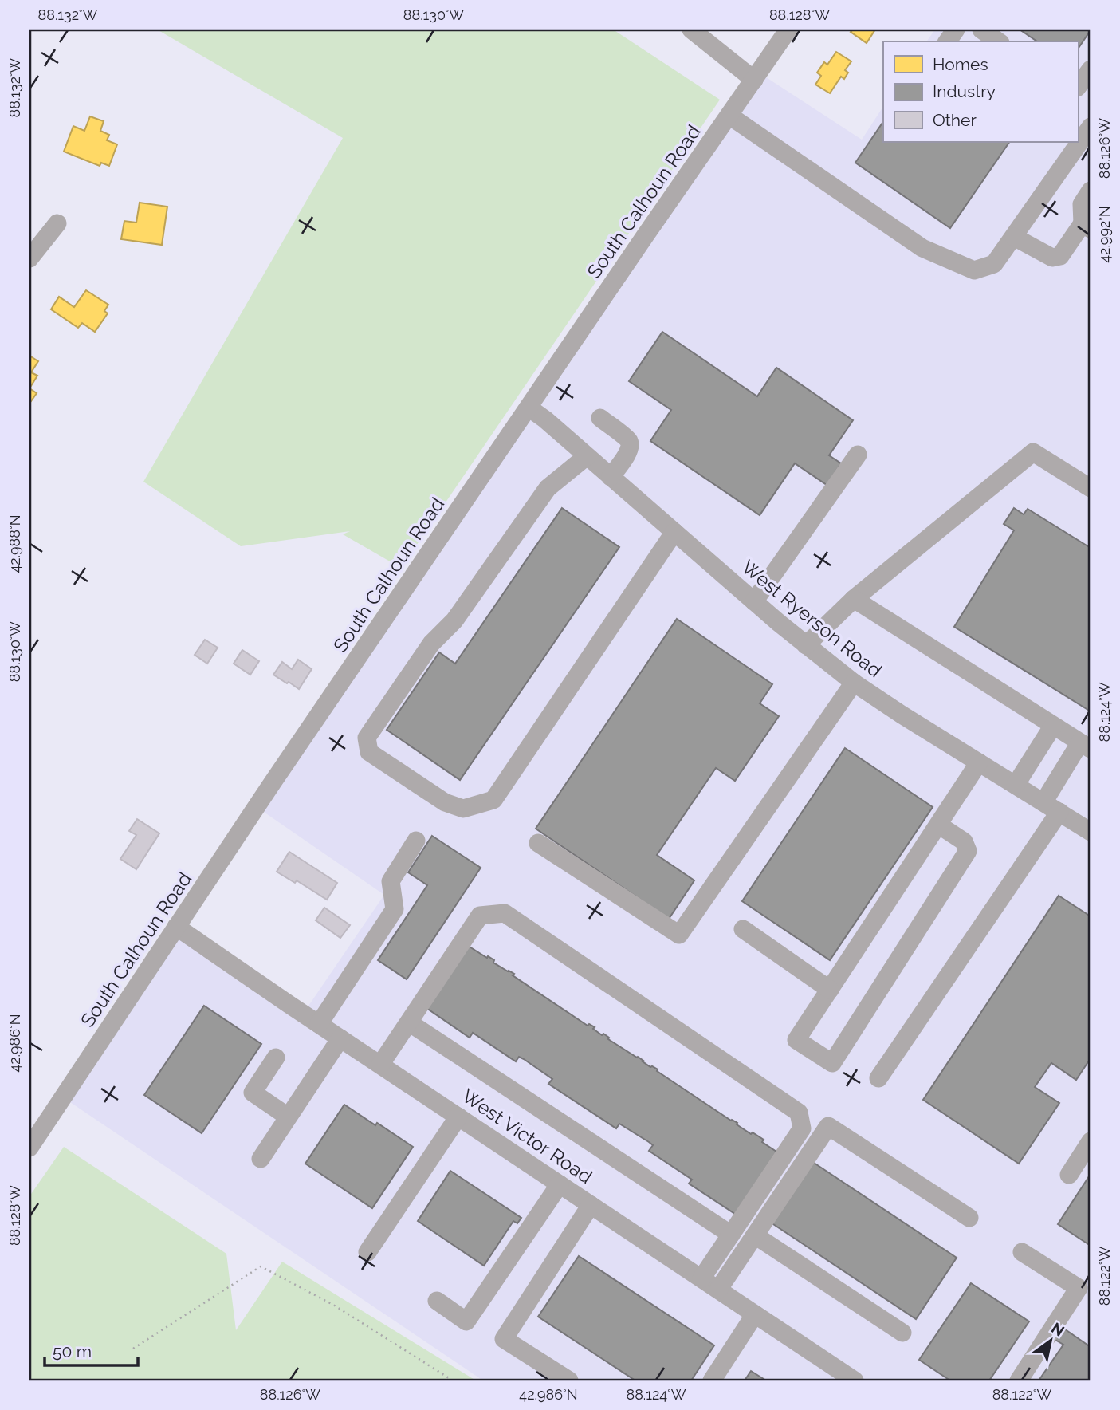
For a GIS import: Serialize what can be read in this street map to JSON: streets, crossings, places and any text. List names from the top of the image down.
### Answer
{
  "streets": {
    "street": ["South Calhoun Road", "West Ryerson Road", "West Victor Road"]
  },
  "crossings": [
    ["South Calhoun Road", "West Ryerson Road"],
    ["South Calhoun Road", "West Victor Road"]
  ],
  "legend": ["Homes", "Industry", "Other"],
  "scale_bar": "50 m",
  "north": "top right",
  "coordinates": [
    "88.132°W",
    "88.130°W",
    "88.128°W",
    "88.126°W",
    "42.992°N",
    "42.988°N",
    "88.124°W",
    "42.986°N",
    "88.122°W"
  ]
}
